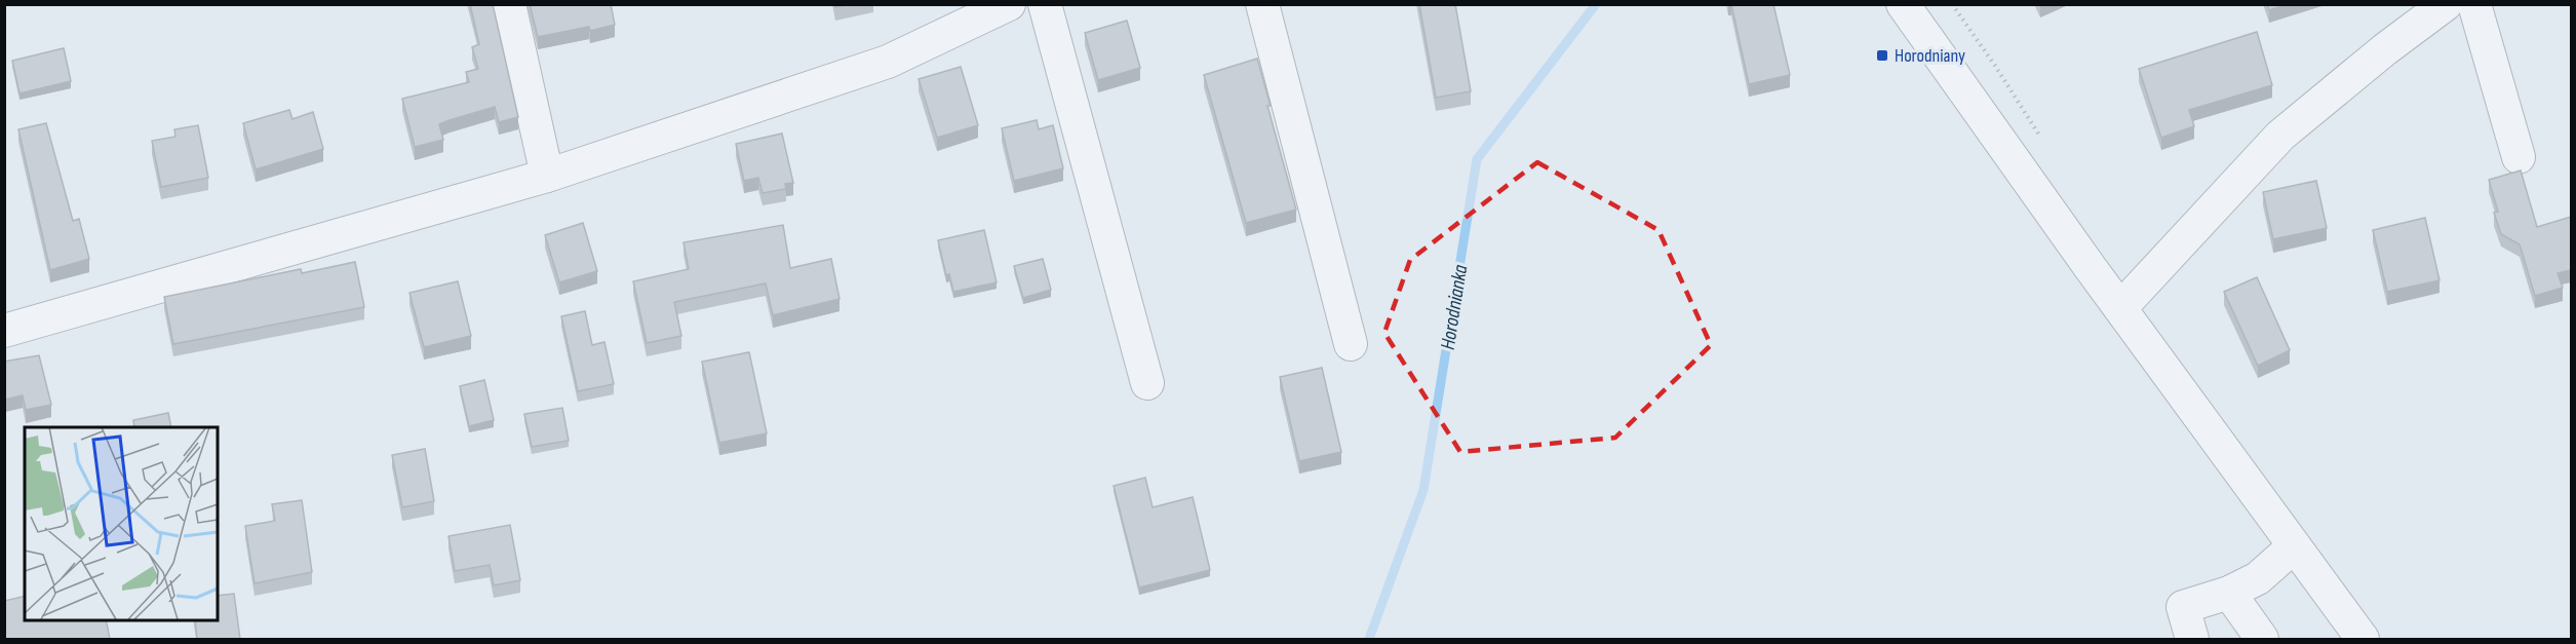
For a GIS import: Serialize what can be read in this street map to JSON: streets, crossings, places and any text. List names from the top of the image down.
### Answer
{
  "water": ["Horodnianka"],
  "places": {
    "transit": ["Horodniany"]
  }
}
